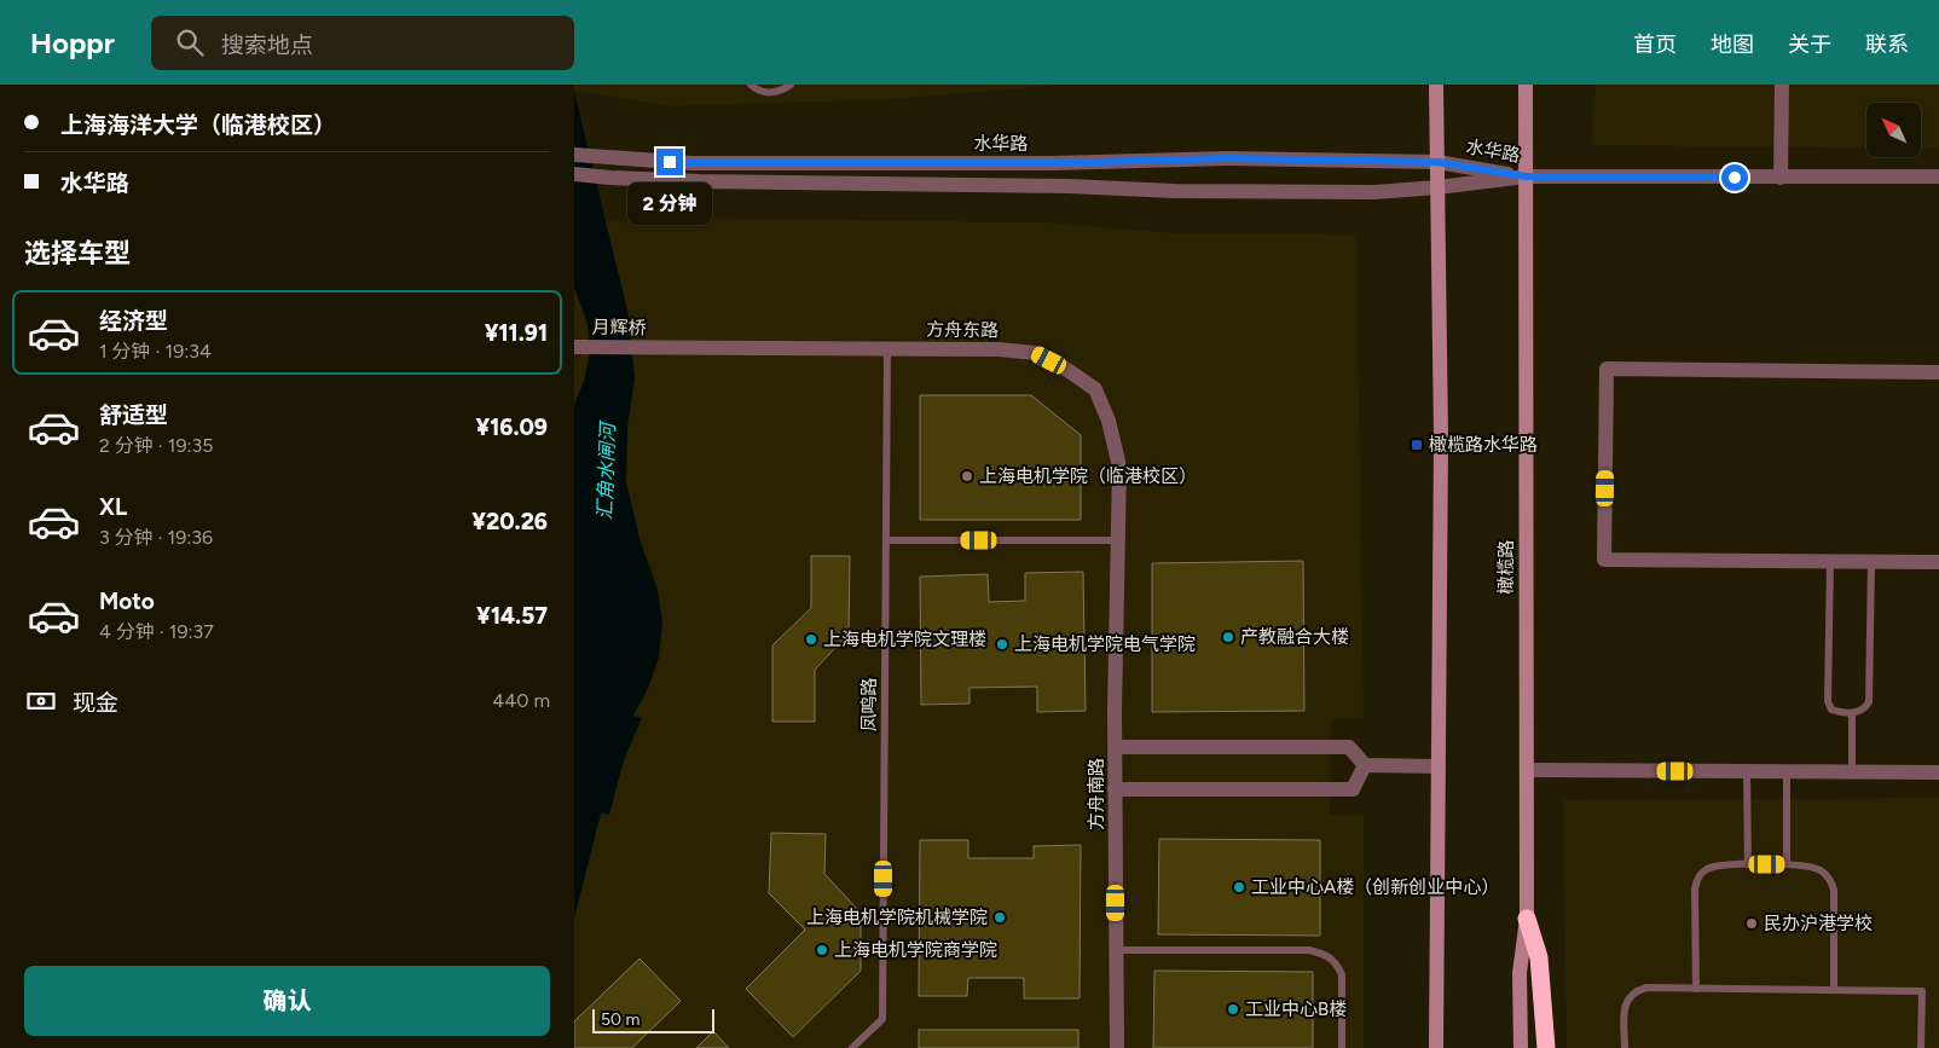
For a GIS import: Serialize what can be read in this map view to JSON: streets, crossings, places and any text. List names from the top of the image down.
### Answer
{
  "streets": {
    "main road": ["橄榄路"],
    "street": [
      "水华路",
      "月辉桥",
      "方舟东路",
      "方舟南路"
    ],
    "lane": ["凤鸣路"]
  },
  "crossings": [
    ["水华路", "橄榄路"],
    ["月辉桥", "方舟东路"],
    ["方舟东路", "凤鸣路"],
    ["方舟东路", "方舟南路"]
  ],
  "water": ["汇角水闸河"],
  "places": {
    "transit": ["橄榄路水华路"],
    "other": [
      "上海电机学院（临港校区）",
      "产教融合大楼",
      "上海电机学院文理楼",
      "上海电机学院电气学院",
      "工业中心A楼（创新创业中心）",
      "上海电机学院机械学院",
      "民办沪港学校",
      "上海电机学院商学院",
      "工业中心B楼"
    ]
  },
  "scale_bar": "50 m",
  "north": "top left",
  "page": {
    "header": "Hoppr",
    "search": "搜索地点",
    "nav": [
      "首页",
      "地图",
      "关于",
      "联系"
    ],
    "banner": ["上海海洋大学（临港校区）", "水华路"],
    "bubble": "2 分钟",
    "heading": "选择车型",
    "list": [
      {
        "name": "经济型",
        "note": "1 分钟 · 19:34",
        "value": "¥11.91"
      },
      {
        "name": "舒适型",
        "note": "2 分钟 · 19:35",
        "value": "¥16.09"
      },
      {
        "name": "XL",
        "note": "3 分钟 · 19:36",
        "value": "¥20.26"
      },
      {
        "name": "Moto",
        "note": "4 分钟 · 19:37",
        "value": "¥14.57"
      }
    ],
    "pay": ["现金", "440 m"],
    "buttons": "确认",
    "scale": "50 m"
  }
}
